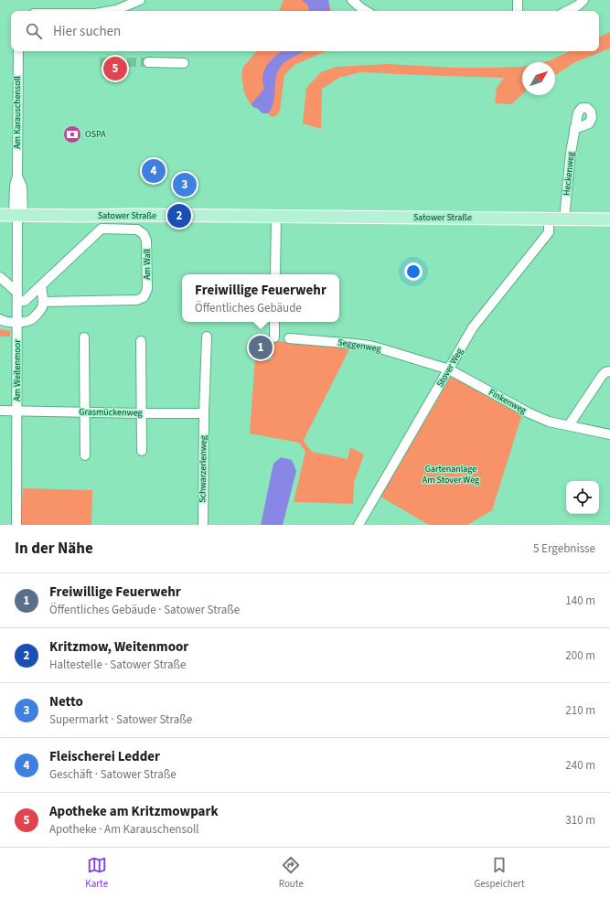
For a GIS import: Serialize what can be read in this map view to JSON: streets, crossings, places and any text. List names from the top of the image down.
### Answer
{
  "streets": {
    "main road": ["Satower Straße"],
    "street": [
      "Am Karauschensoll",
      "Heckenweg",
      "Am Wall",
      "Seggenweg",
      "Stover Weg",
      "Am Weitenmoor",
      "Finkenweg",
      "Grasmückenweg",
      "Schwarzerlenweg"
    ]
  },
  "crossings": [
    ["Am Karauschensoll", "Satower Straße"],
    ["Am Karauschensoll", "Am Weitenmoor"],
    ["Heckenweg", "Satower Straße"],
    ["Satower Straße", "Stover Weg"],
    ["Satower Straße", "Am Weitenmoor"],
    ["Am Wall", "Am Weitenmoor"],
    ["Seggenweg", "Stover Weg"],
    ["Seggenweg", "Finkenweg"],
    ["Stover Weg", "Finkenweg"],
    ["Am Weitenmoor", "Grasmückenweg"],
    ["Grasmückenweg", "Schwarzerlenweg"]
  ],
  "parks": ["Gartenanlage Am Stover Weg"],
  "places": {
    "bank": ["OSPA"]
  },
  "north": "top right",
  "page": {
    "search": "Hier suchen",
    "pins": [
      "5",
      "4",
      "3",
      "2",
      "1"
    ],
    "popup": ["Freiwillige Feuerwehr", "Öffentliches Gebäude"],
    "heading": ["In der Nähe", "5 Ergebnisse"],
    "list": [
      {
        "mark": "1",
        "name": "Freiwillige Feuerwehr",
        "note": "Öffentliches Gebäude · Satower Straße",
        "value": "140 m"
      },
      {
        "mark": "2",
        "name": "Kritzmow, Weitenmoor",
        "note": "Haltestelle · Satower Straße",
        "value": "200 m"
      },
      {
        "mark": "3",
        "name": "Netto",
        "note": "Supermarkt · Satower Straße",
        "value": "210 m"
      },
      {
        "mark": "4",
        "name": "Fleischerei Ledder",
        "note": "Geschäft · Satower Straße",
        "value": "240 m"
      },
      {
        "mark": "5",
        "name": "Apotheke am Kritzmowpark",
        "note": "Apotheke · Am Karauschensoll",
        "value": "310 m"
      }
    ],
    "nav": ["Karte", "Route", "Gespeichert"]
  }
}
